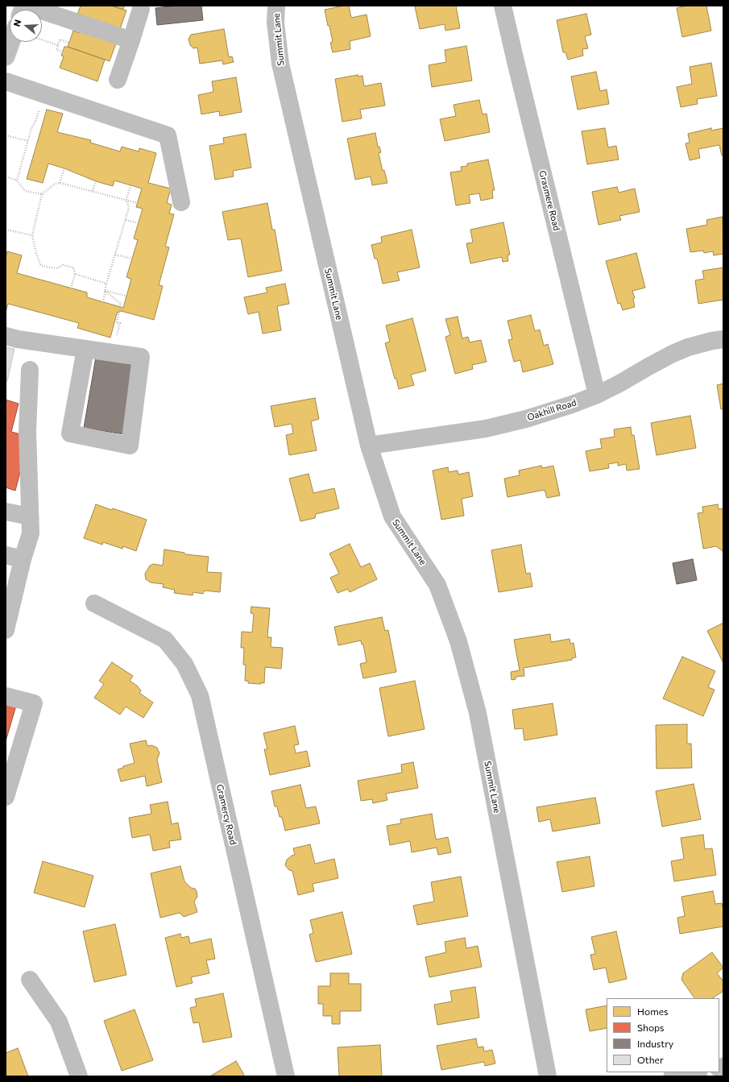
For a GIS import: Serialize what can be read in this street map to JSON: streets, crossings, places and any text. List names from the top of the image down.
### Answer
{
  "streets": {
    "street": [
      "Summit Lane",
      "Grasmere Road",
      "Oakhill Road",
      "Gramercy Road"
    ]
  },
  "crossings": [
    ["Summit Lane", "Oakhill Road"],
    ["Grasmere Road", "Oakhill Road"]
  ],
  "legend": [
    "Homes",
    "Shops",
    "Industry",
    "Other"
  ],
  "north": "left"
}
